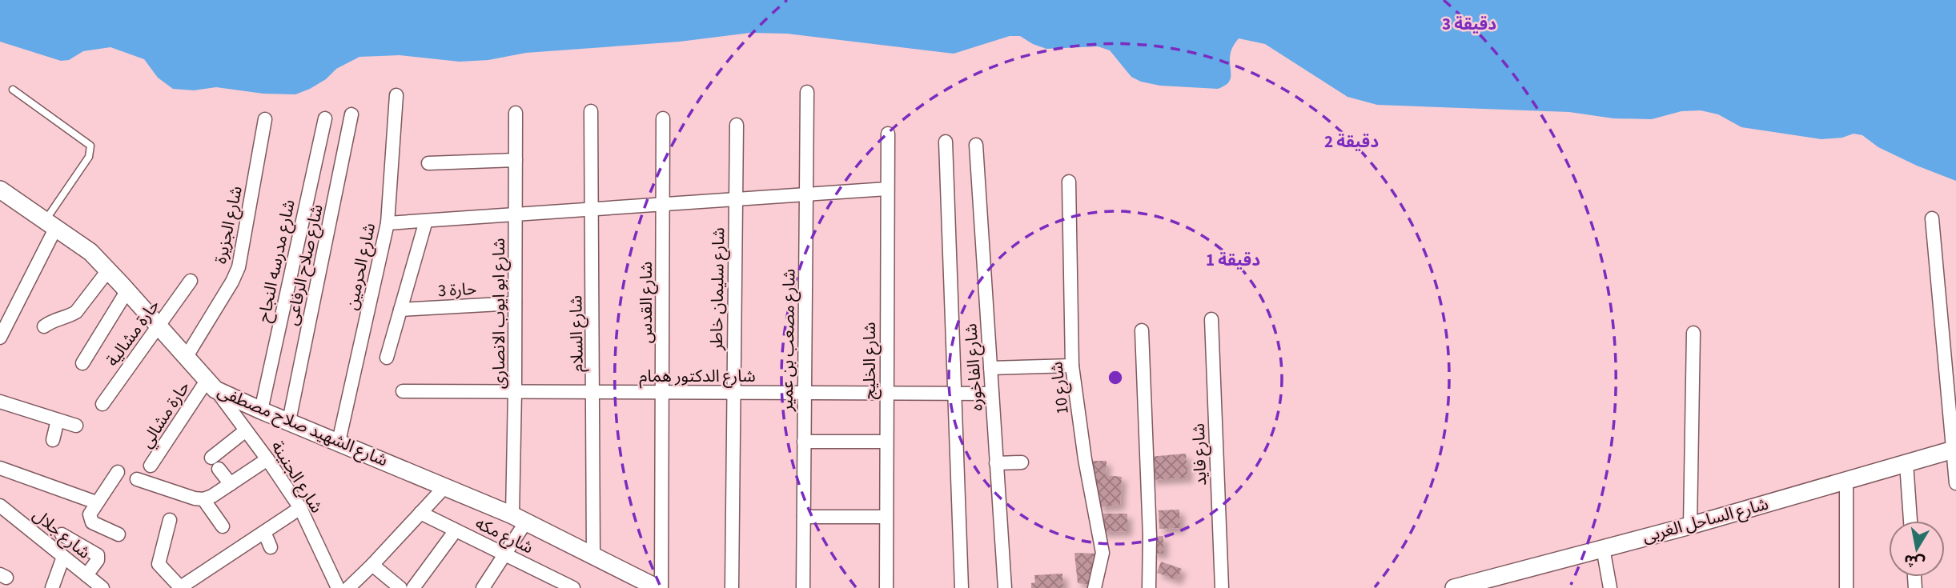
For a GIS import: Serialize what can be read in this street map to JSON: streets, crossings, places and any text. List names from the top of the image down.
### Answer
{
  "streets": {
    "main road": ["شارع الشهيد صلاح مصطفى", "شارع الساحل الغربى"],
    "street": [
      "شارع الجزيرة",
      "شارع مدرسه النجاح",
      "شارع صلاح الرفاعى",
      "شارع الحرمين",
      "شارع سليمان خاطر",
      "حارة 3",
      "شارع القدس",
      "شارع ابو ايوب الانصارى",
      "حارة مشالية",
      "شارع السلام",
      "شارع مصعب بن عمير",
      "شارع الخليج",
      "شارع الفاخوره",
      "شارع الدكتور همام",
      "شارع 10",
      "حارة مشالي",
      "شارع فايد",
      "شارع الجنينة",
      "شارع جلال",
      "شارع مكه"
    ]
  },
  "crossings": [
    ["شارع الجزيرة", "شارع الشهيد صلاح مصطفى"],
    ["شارع مدرسه النجاح", "شارع الشهيد صلاح مصطفى"],
    ["شارع صلاح الرفاعى", "شارع الشهيد صلاح مصطفى"],
    ["شارع الحرمين", "شارع الشهيد صلاح مصطفى"],
    ["شارع سليمان خاطر", "شارع الدكتور همام"],
    ["حارة 3", "شارع ابو ايوب الانصارى"],
    ["شارع القدس", "شارع الدكتور همام"],
    ["شارع ابو ايوب الانصارى", "شارع الدكتور همام"],
    ["شارع ابو ايوب الانصارى", "شارع الشهيد صلاح مصطفى"],
    ["حارة مشالية", "شارع الشهيد صلاح مصطفى"],
    ["شارع السلام", "شارع الدكتور همام"],
    ["شارع السلام", "شارع الشهيد صلاح مصطفى"],
    ["شارع مصعب بن عمير", "شارع الدكتور همام"],
    ["شارع الخليج", "شارع الدكتور همام"],
    ["شارع الفاخوره", "شارع الدكتور همام"],
    ["حارة مشالي", "شارع الشهيد صلاح مصطفى"],
    ["حارة مشالي", "شارع الجنينة"],
    ["شارع الشهيد صلاح مصطفى", "شارع الجنينة"]
  ],
  "north": "bottom",
  "rings": ["3 دقيقة", "2 دقيقة", "1 دقيقة"]
}
